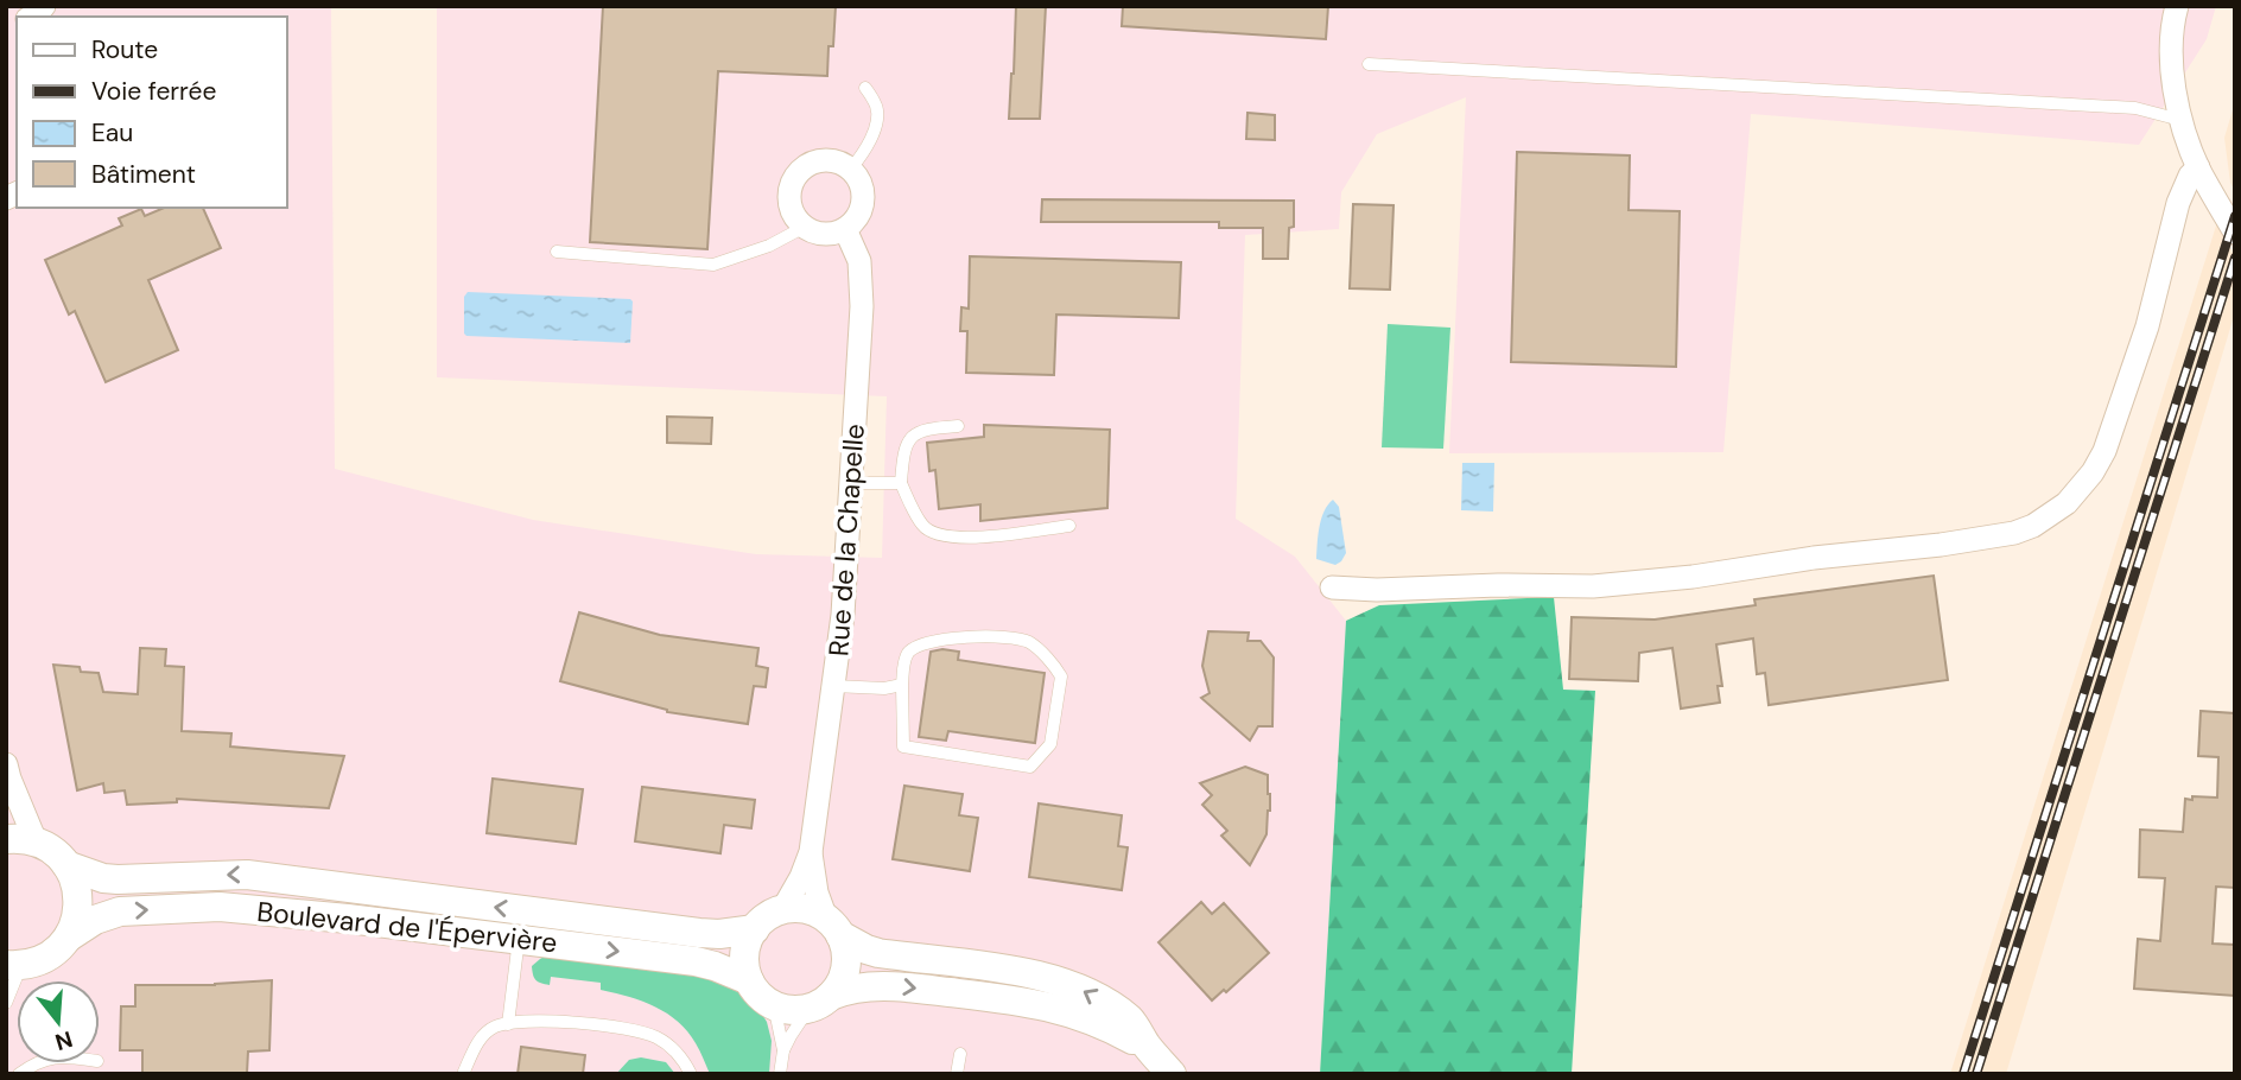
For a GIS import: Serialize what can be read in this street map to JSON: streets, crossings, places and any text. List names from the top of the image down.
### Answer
{
  "streets": {
    "street": ["Rue de la Chapelle", "Boulevard de l'Épervière"]
  },
  "crossings": [
    ["Rue de la Chapelle", "Boulevard de l'Épervière"]
  ],
  "legend": [
    "Route",
    "Voie ferrée",
    "Eau",
    "Bâtiment"
  ],
  "north": "bottom"
}
